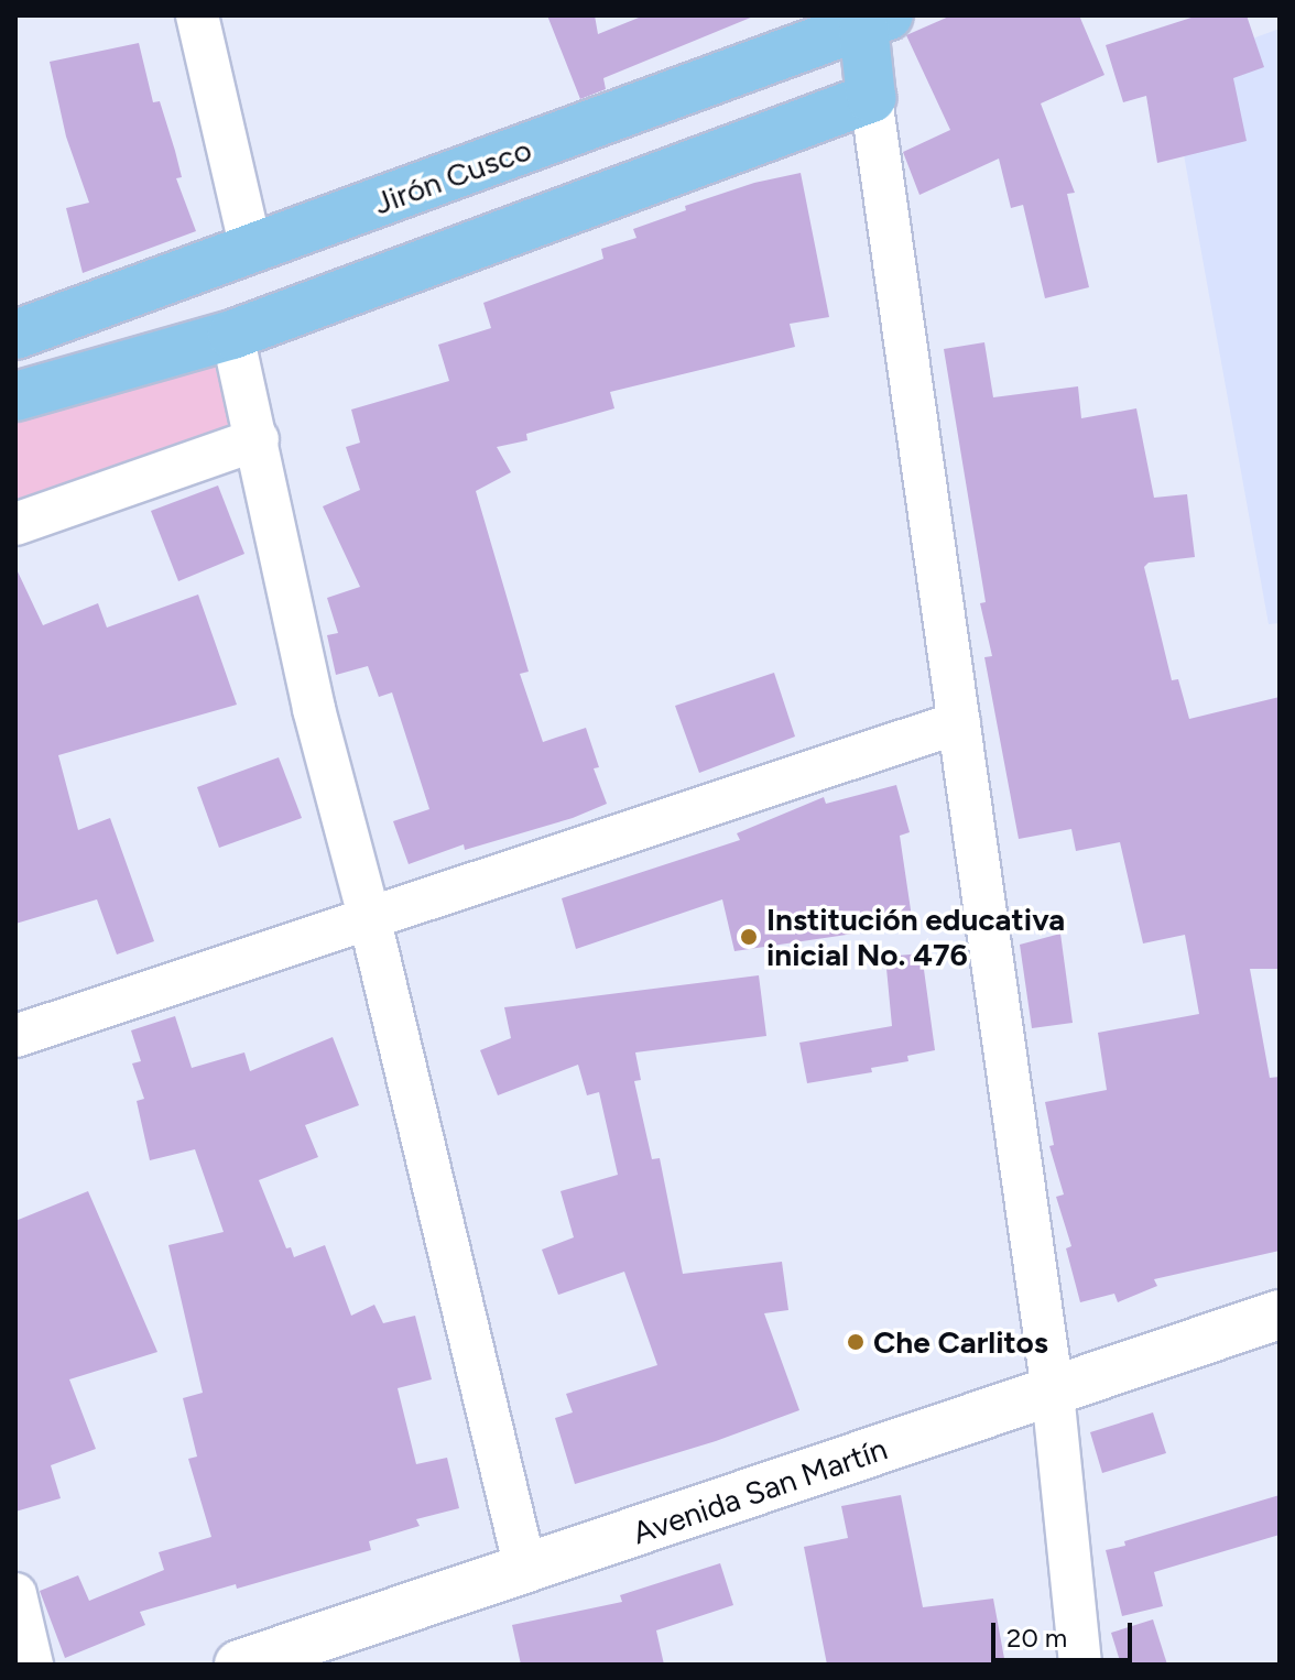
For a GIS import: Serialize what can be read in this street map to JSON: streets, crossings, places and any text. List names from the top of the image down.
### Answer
{
  "streets": {
    "main road": ["Jirón Cusco", "Avenida San Martín"]
  },
  "places": ["Institución educativa inicial No. 476", "Che Carlitos"],
  "scale_bar": "20 m"
}
